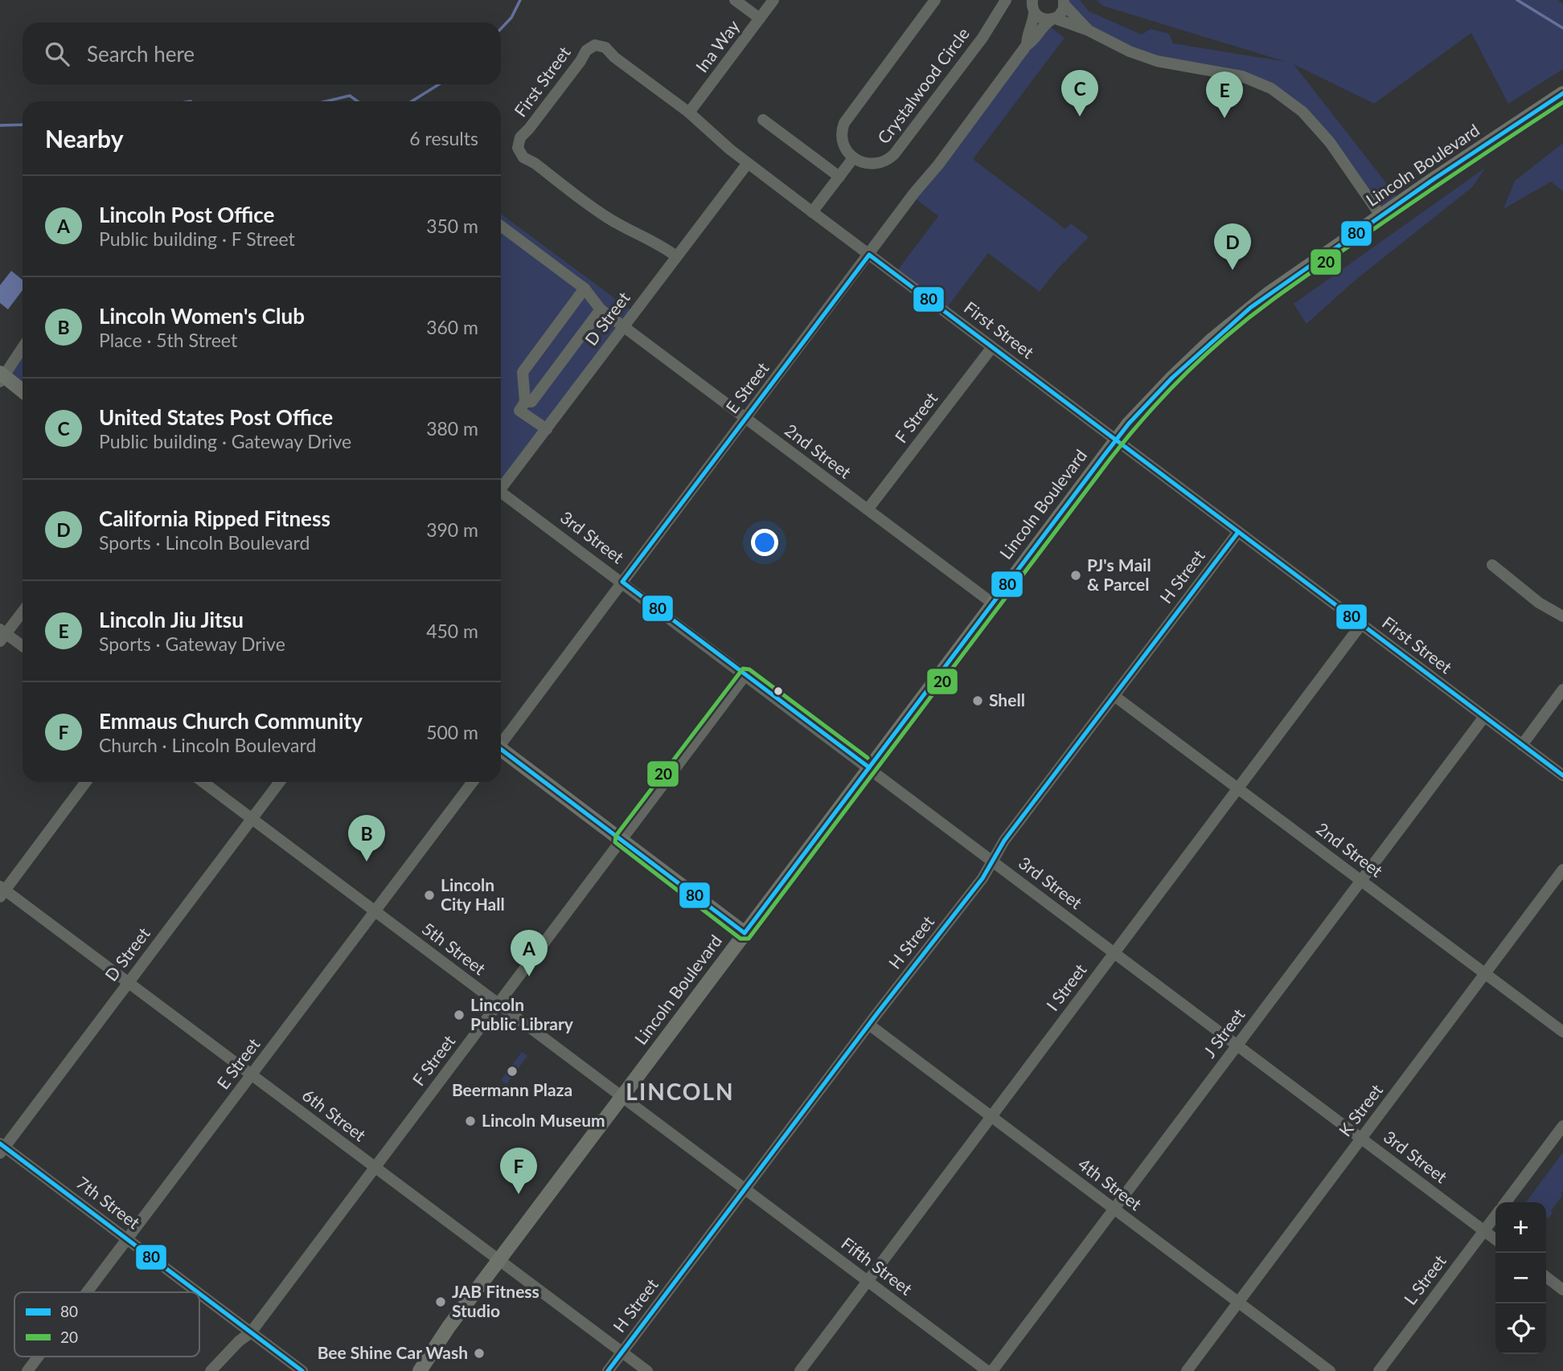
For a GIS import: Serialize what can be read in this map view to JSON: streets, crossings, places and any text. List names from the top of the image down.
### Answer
{
  "streets": {
    "main road": ["Lincoln Boulevard"],
    "street": [
      "Ina Way",
      "First Street",
      "Crystalwood Circle",
      "D Street",
      "E Street",
      "F Street",
      "2nd Street",
      "3rd Street",
      "H Street",
      "5th Street",
      "I Street",
      "J Street",
      "K Street",
      "6th Street",
      "4th Street",
      "7th Street",
      "Fifth Street",
      "L Street"
    ]
  },
  "crossings": [
    ["Ina Way", "First Street"],
    ["First Street", "Lincoln Boulevard"],
    ["First Street", "D Street"],
    ["First Street", "E Street"],
    ["First Street", "F Street"],
    ["First Street", "H Street"],
    ["First Street", "I Street"],
    ["First Street", "J Street"],
    ["Lincoln Boulevard", "2nd Street"],
    ["Lincoln Boulevard", "3rd Street"],
    ["Lincoln Boulevard", "5th Street"],
    ["Lincoln Boulevard", "6th Street"],
    ["D Street", "2nd Street"],
    ["D Street", "5th Street"],
    ["D Street", "6th Street"],
    ["D Street", "7th Street"],
    ["E Street", "2nd Street"],
    ["E Street", "3rd Street"],
    ["E Street", "5th Street"],
    ["E Street", "6th Street"],
    ["E Street", "7th Street"],
    ["F Street", "2nd Street"],
    ["F Street", "3rd Street"],
    ["F Street", "5th Street"],
    ["F Street", "6th Street"],
    ["F Street", "7th Street"],
    ["2nd Street", "H Street"],
    ["2nd Street", "I Street"],
    ["2nd Street", "J Street"],
    ["2nd Street", "K Street"],
    ["3rd Street", "H Street"],
    ["3rd Street", "I Street"],
    ["3rd Street", "J Street"],
    ["3rd Street", "K Street"],
    ["3rd Street", "L Street"],
    ["H Street", "5th Street"],
    ["H Street", "6th Street"],
    ["H Street", "4th Street"],
    ["H Street", "Fifth Street"],
    ["5th Street", "Fifth Street"],
    ["I Street", "4th Street"],
    ["I Street", "Fifth Street"],
    ["J Street", "4th Street"],
    ["K Street", "4th Street"]
  ],
  "districts": ["LINCOLN"],
  "places": [
    "PJ's Mail & Parcel",
    "Shell",
    "Lincoln City Hall",
    "Lincoln Public Library",
    "Beermann Plaza",
    "Lincoln Museum",
    "JAB Fitness Studio",
    "Bee Shine Car Wash"
  ],
  "lines": ["transit line 80", "transit line 20"],
  "legend": ["80", "20"],
  "page": {
    "search": "Search here",
    "pins": [
      "C",
      "E",
      "D",
      "B",
      "A",
      "F"
    ],
    "heading": ["Nearby", "6 results"],
    "list": [
      {
        "mark": "A",
        "name": "Lincoln Post Office",
        "note": "Public building · F Street",
        "value": "350 m"
      },
      {
        "mark": "B",
        "name": "Lincoln Women's Club",
        "note": "Place · 5th Street",
        "value": "360 m"
      },
      {
        "mark": "C",
        "name": "United States Post Office",
        "note": "Public building · Gateway Drive",
        "value": "380 m"
      },
      {
        "mark": "D",
        "name": "California Ripped Fitness",
        "note": "Sports · Lincoln Boulevard",
        "value": "390 m"
      },
      {
        "mark": "E",
        "name": "Lincoln Jiu Jitsu",
        "note": "Sports · Gateway Drive",
        "value": "450 m"
      },
      {
        "mark": "F",
        "name": "Emmaus Church Community",
        "note": "Church · Lincoln Boulevard",
        "value": "500 m"
      }
    ],
    "map_buttons": ["+", "−"]
  }
}
